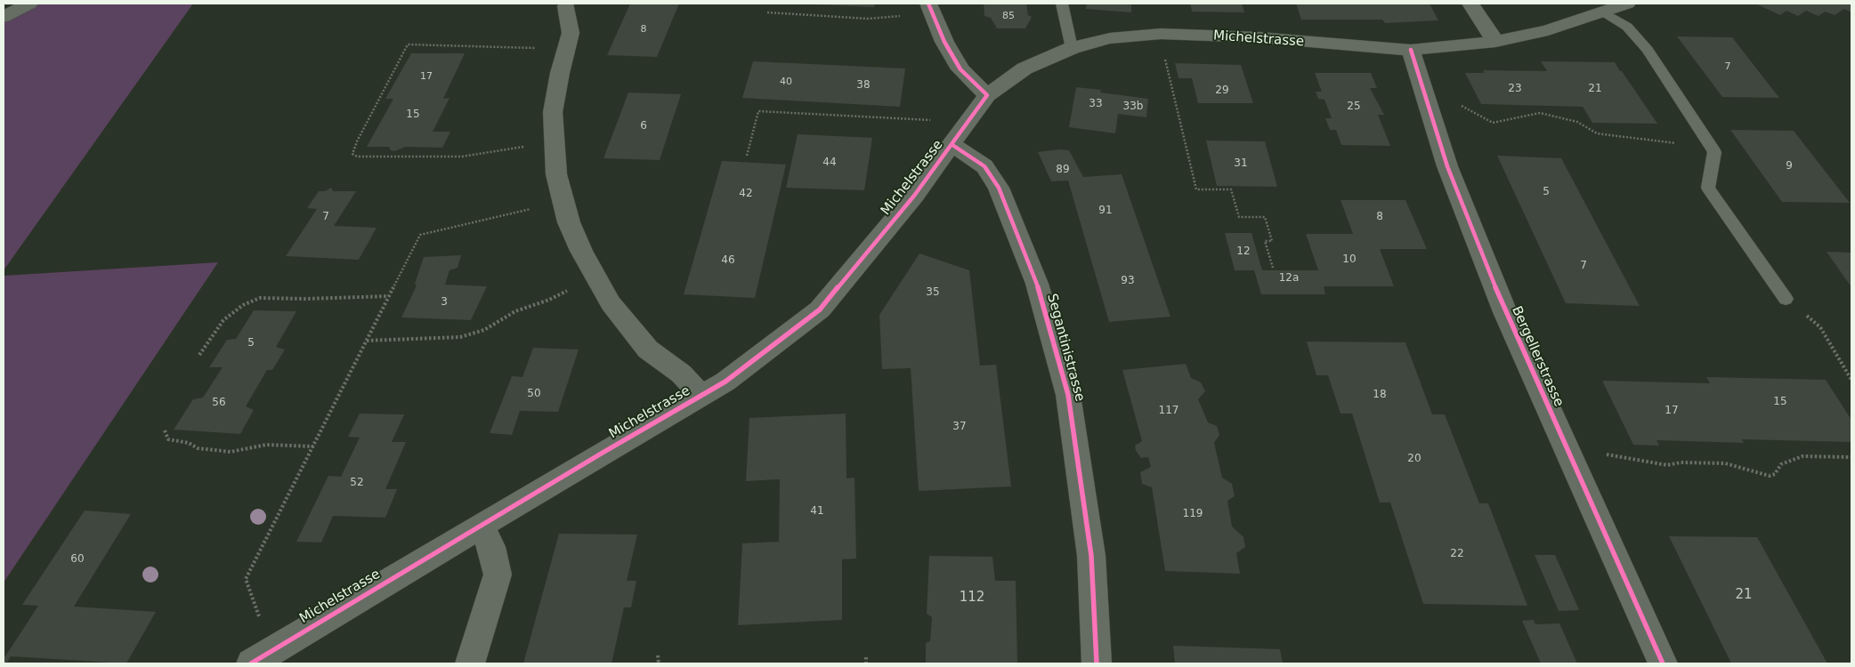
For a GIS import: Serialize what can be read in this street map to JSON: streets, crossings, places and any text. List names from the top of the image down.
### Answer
{
  "streets": {
    "street": ["Michelstrasse", "Segantinistrasse", "Bergellerstrasse"]
  },
  "crossings": [
    ["Michelstrasse", "Segantinistrasse"],
    ["Michelstrasse", "Bergellerstrasse"]
  ],
  "house_numbers": [
    "85",
    "8",
    "7",
    "17",
    "40",
    "38",
    "23",
    "21",
    "29",
    "33",
    "33b",
    "25",
    "15",
    "6",
    "44",
    "31",
    "9",
    "89",
    "5",
    "42",
    "91",
    "7",
    "8",
    "12",
    "10",
    "46",
    "7",
    "12a",
    "93",
    "35",
    "3",
    "5",
    "50",
    "18",
    "15",
    "56",
    "117",
    "17",
    "37",
    "20",
    "52",
    "41",
    "119",
    "22",
    "60",
    "21",
    "112"
  ]
}
